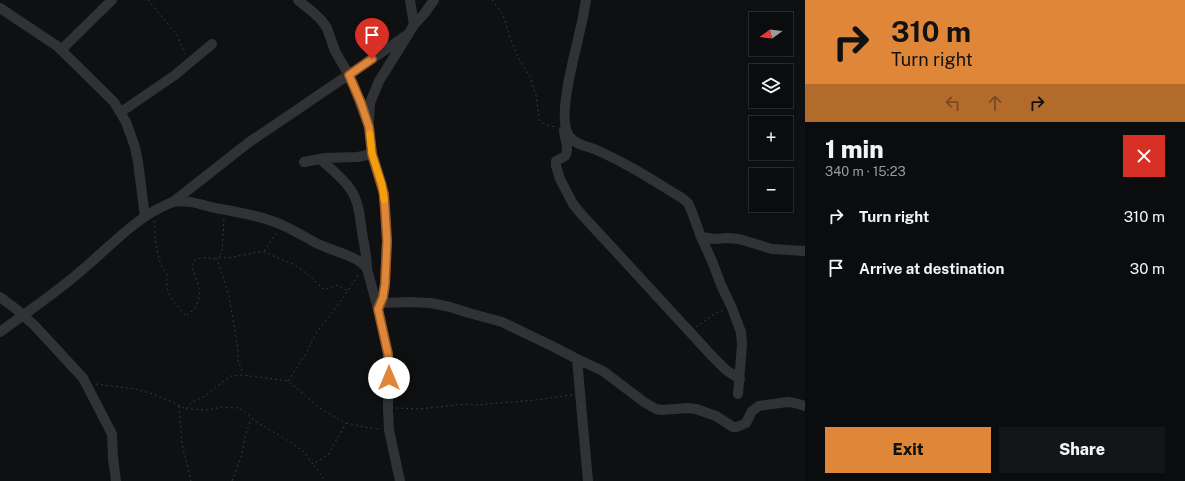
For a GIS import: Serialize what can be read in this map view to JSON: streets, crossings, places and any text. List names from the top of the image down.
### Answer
{
  "north": "left",
  "page": {
    "turn": ["310 m", "Turn right"],
    "map_buttons": ["+", "−"],
    "heading": ["1 min", "340 m · 15:23"],
    "list": [
      {
        "name": "Turn right",
        "value": "310 m"
      },
      {
        "name": "Arrive at destination",
        "value": "30 m"
      }
    ],
    "buttons": ["Exit", "Share"]
  }
}
